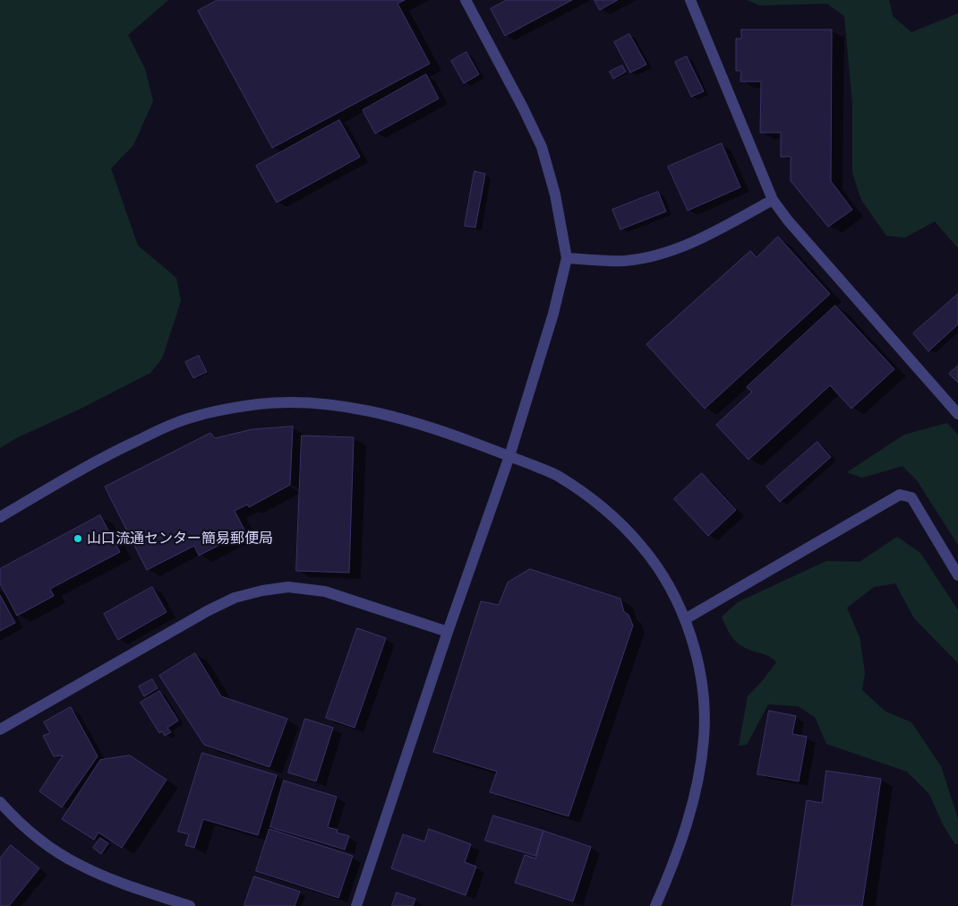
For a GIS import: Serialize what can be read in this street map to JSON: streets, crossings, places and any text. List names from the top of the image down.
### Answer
{
  "places": ["山口流通センター簡易郵便局"]
}
